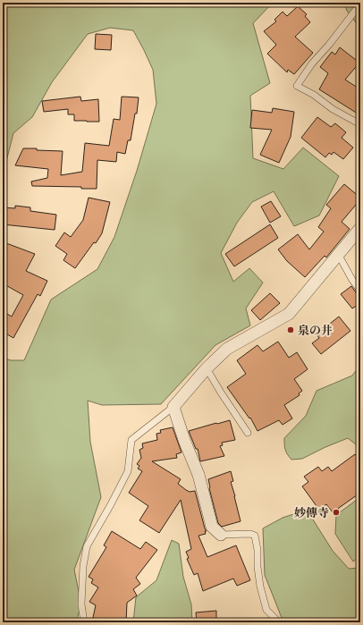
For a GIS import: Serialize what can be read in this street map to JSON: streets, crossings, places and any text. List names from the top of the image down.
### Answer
{
  "places": ["泉の井", "妙傳寺"]
}
